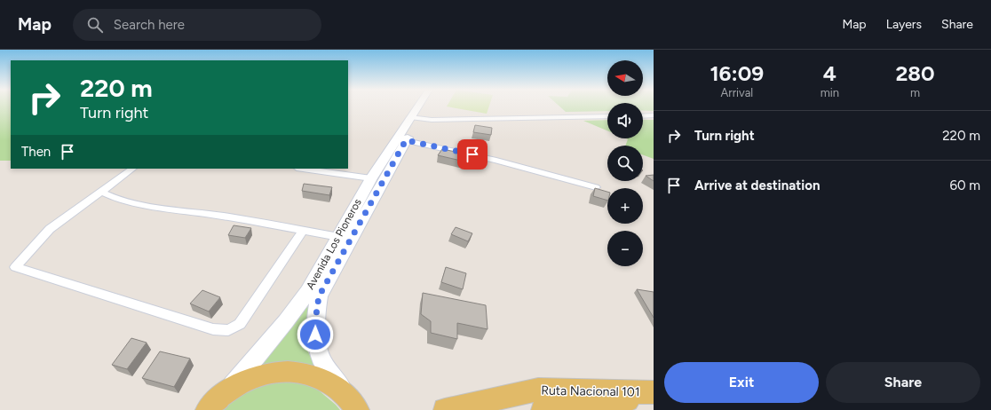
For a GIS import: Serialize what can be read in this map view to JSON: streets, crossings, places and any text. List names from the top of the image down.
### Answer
{
  "streets": {
    "main road": ["Avenida Los Pioneros", "Ruta Nacional 101"]
  },
  "north": "left",
  "page": {
    "header": "Map",
    "search": "Search here",
    "nav": ["Map", "Layers", "Share"],
    "eta": [
      "16:09",
      "Arrival",
      "4",
      "min",
      "280",
      "m"
    ],
    "map_buttons": ["+", "−"],
    "turn": ["220 m", "Turn right"],
    "list": [
      {
        "name": "Turn right",
        "value": "220 m"
      },
      {
        "name": "Arrive at destination",
        "value": "60 m"
      }
    ],
    "then": "Then",
    "buttons": ["Exit", "Share"]
  }
}
